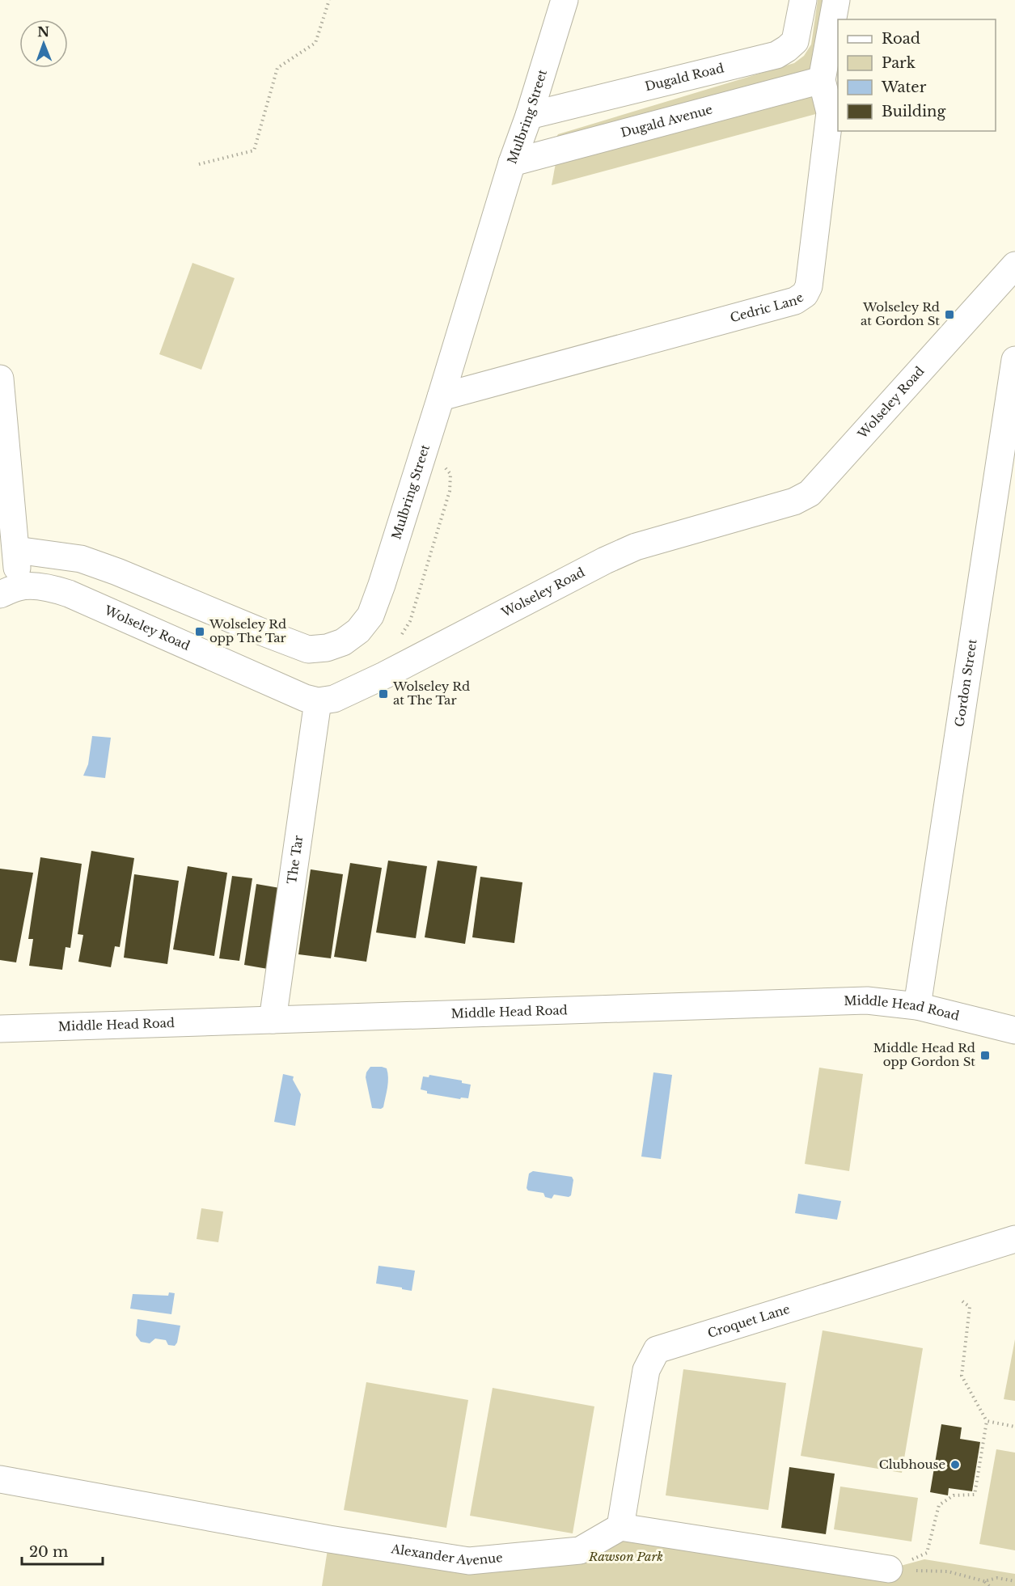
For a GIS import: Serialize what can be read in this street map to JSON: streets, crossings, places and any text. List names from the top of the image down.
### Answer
{
  "streets": {
    "street": [
      "Dugald Road",
      "Mulbring Street",
      "Dugald Avenue",
      "Cedric Lane",
      "Wolseley Road",
      "Gordon Street",
      "The Tar",
      "Middle Head Road",
      "Croquet Lane",
      "Alexander Avenue"
    ]
  },
  "crossings": [
    ["Dugald Road", "Mulbring Street"],
    ["Mulbring Street", "Dugald Avenue"],
    ["Mulbring Street", "Cedric Lane"],
    ["Dugald Avenue", "Cedric Lane"],
    ["Wolseley Road", "The Tar"],
    ["Gordon Street", "Middle Head Road"],
    ["The Tar", "Middle Head Road"],
    ["Croquet Lane", "Alexander Avenue"]
  ],
  "parks": ["Rawson Park"],
  "places": {
    "transit": [
      "Wolseley Rd at Gordon St",
      "Wolseley Rd opp The Tar",
      "Wolseley Rd at The Tar",
      "Middle Head Rd opp Gordon St"
    ],
    "other": ["Clubhouse"]
  },
  "legend": [
    "Road",
    "Park",
    "Water",
    "Building"
  ],
  "scale_bar": "20 m",
  "north": "top"
}
